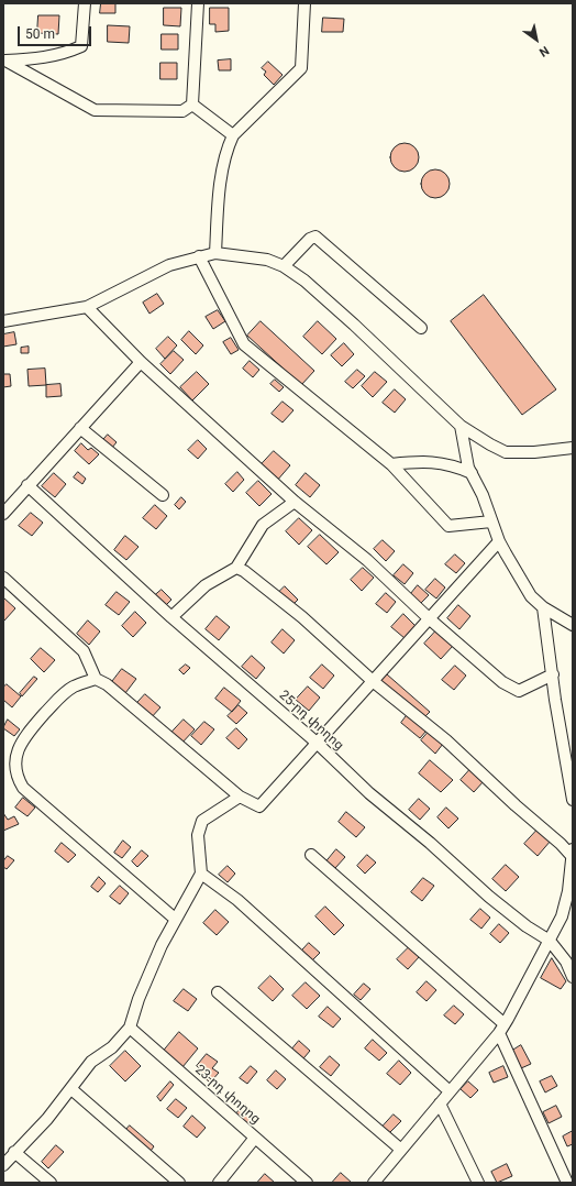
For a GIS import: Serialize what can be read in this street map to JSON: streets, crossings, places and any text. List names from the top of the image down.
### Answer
{
  "streets": {
    "street": ["25-րդ փողոց", "23-րդ փողոց"]
  },
  "scale_bar": "50 m",
  "north": "bottom right"
}
